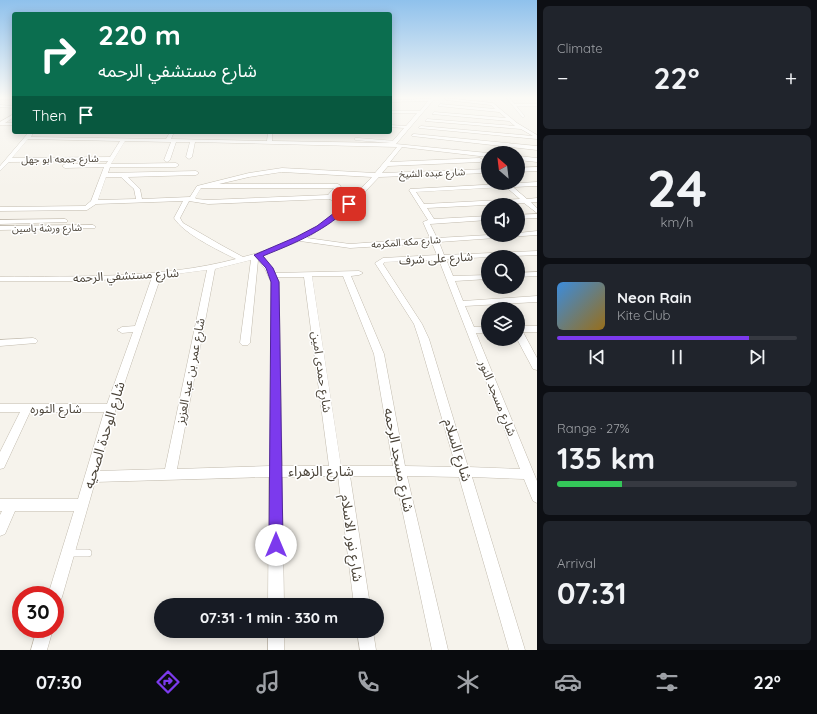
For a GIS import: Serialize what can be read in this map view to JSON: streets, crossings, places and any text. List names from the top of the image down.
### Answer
{
  "streets": {
    "street": [
      "شارع جمعه ابو جهل",
      "شارع عبده الشيخ",
      "شارع ورشة ياسين",
      "شارع مكه المكرمه",
      "شارع على شرف",
      "شارع مستشفي الرحمه",
      "شارع عمر بن عبد العزيز",
      "شارع حمدى امين",
      "شارع مسجد النور",
      "شارع الثوره",
      "شارع الوحدة الصحيه",
      "شارع السلام",
      "شارع مسجد الرحمه",
      "شارع الزهراء",
      "شارع نور الاسلام"
    ]
  },
  "crossings": [
    ["شارع عبده الشيخ", "شارع مستشفي الرحمه"],
    ["شارع مكه المكرمه", "شارع مستشفي الرحمه"],
    ["شارع مكه المكرمه", "شارع مسجد النور"],
    ["شارع على شرف", "شارع مسجد النور"],
    ["شارع على شرف", "شارع السلام"],
    ["شارع مستشفي الرحمه", "شارع عمر بن عبد العزيز"],
    ["شارع مستشفي الرحمه", "شارع الوحدة الصحيه"],
    ["شارع عمر بن عبد العزيز", "شارع الزهراء"],
    ["شارع حمدى امين", "شارع مسجد الرحمه"],
    ["شارع حمدى امين", "شارع الزهراء"],
    ["شارع حمدى امين", "شارع نور الاسلام"],
    ["شارع مسجد النور", "شارع الزهراء"],
    ["شارع الثوره", "شارع الوحدة الصحيه"],
    ["شارع الوحدة الصحيه", "شارع الزهراء"],
    ["شارع السلام", "شارع الزهراء"],
    ["شارع مسجد الرحمه", "شارع الزهراء"],
    ["شارع الزهراء", "شارع نور الاسلام"]
  ],
  "north": "top left",
  "page": {
    "tile": [
      "Climate",
      ["24", "km/h"],
      ["Range · 27%", "135 km"],
      ["Arrival", "07:31"]
    ],
    "turn": ["220 m", "شارع مستشفي الرحمه"],
    "heat": ["−", "22°", "+"],
    "then": "Then",
    "song": ["Neon Rain", "Kite Club"],
    "limit": "30",
    "trip": "07:31 · 1 min · 330 m",
    "tabs": ["07:30", "22°"]
  }
}
